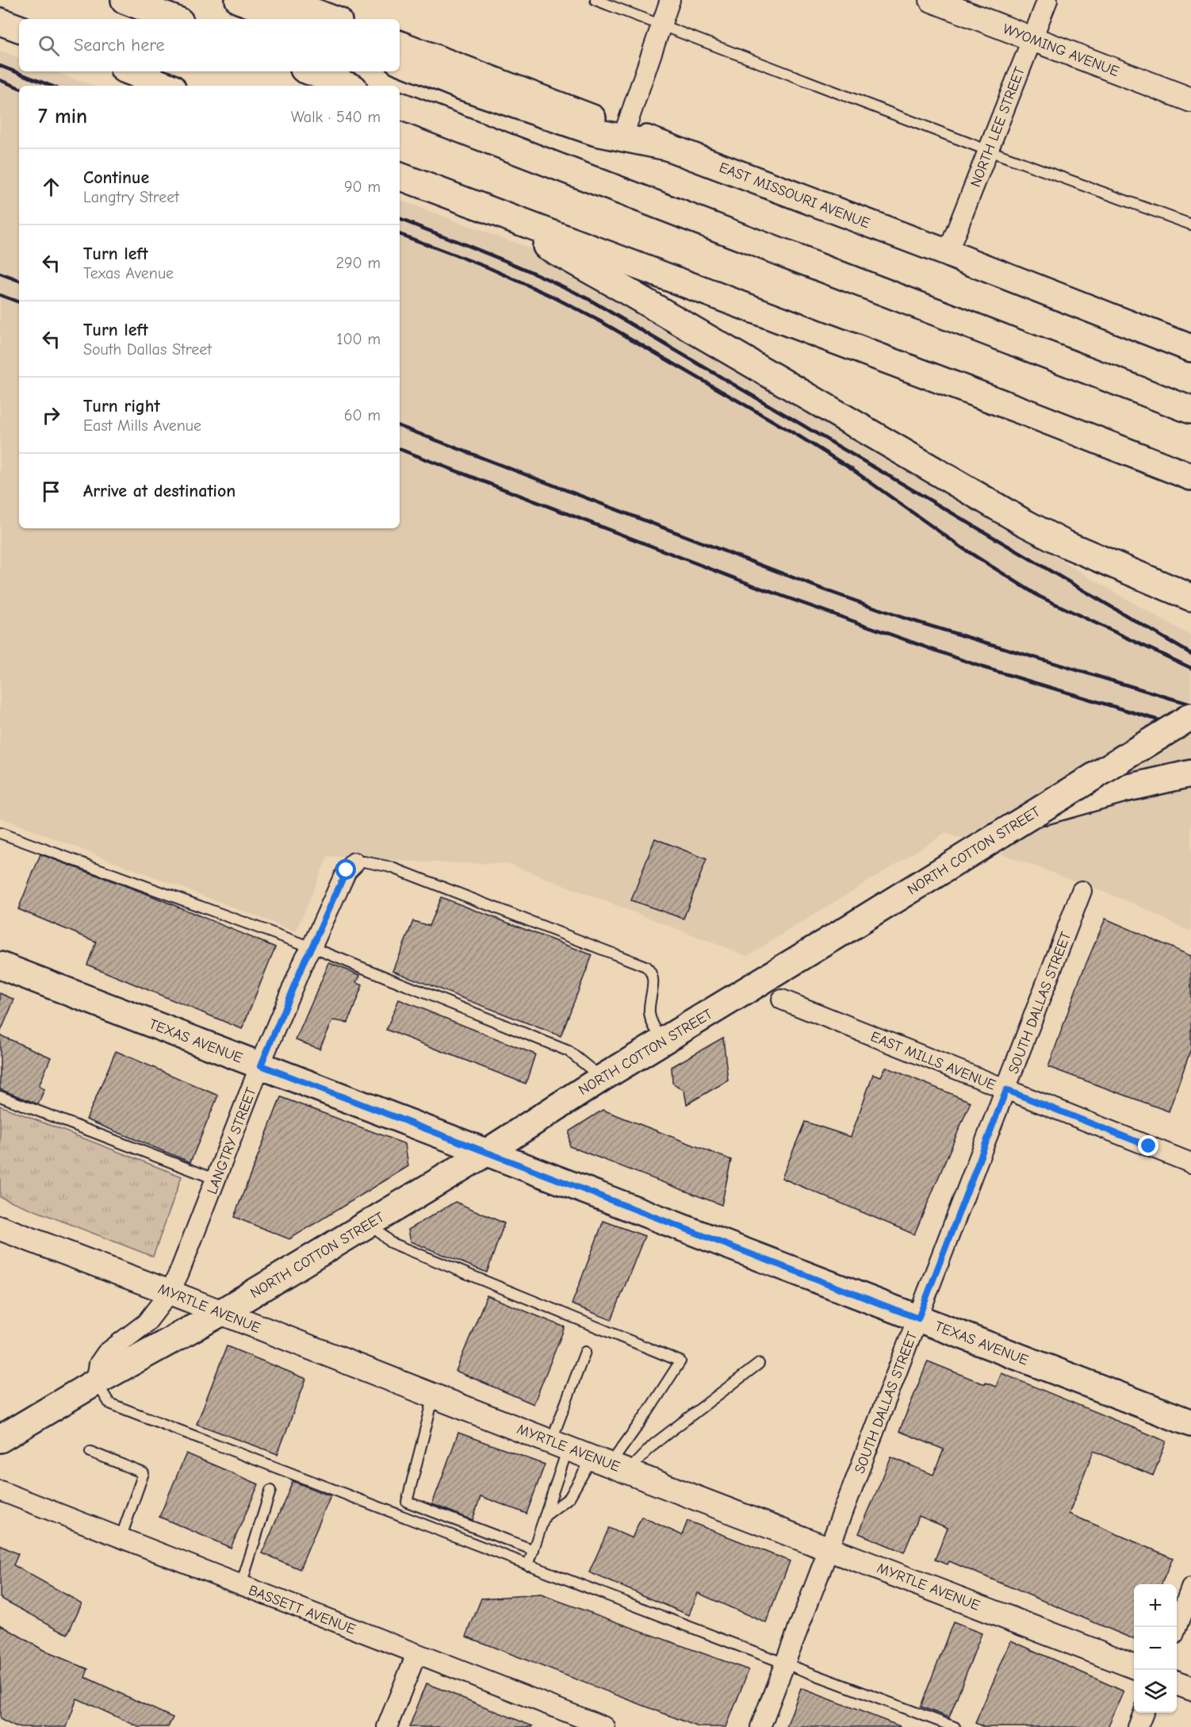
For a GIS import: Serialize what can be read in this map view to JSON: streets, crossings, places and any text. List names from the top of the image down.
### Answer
{
  "streets": {
    "main road": ["EAST MISSOURI AVENUE", "NORTH COTTON STREET", "TEXAS AVENUE"],
    "street": [
      "WYOMING AVENUE",
      "NORTH LEE STREET",
      "SOUTH DALLAS STREET",
      "EAST MILLS AVENUE",
      "LANGTRY STREET",
      "MYRTLE AVENUE",
      "BASSETT AVENUE"
    ]
  },
  "crossings": [
    ["WYOMING AVENUE", "NORTH LEE STREET"],
    ["NORTH LEE STREET", "EAST MISSOURI AVENUE"],
    ["NORTH COTTON STREET", "TEXAS AVENUE"],
    ["NORTH COTTON STREET", "MYRTLE AVENUE"],
    ["SOUTH DALLAS STREET", "TEXAS AVENUE"],
    ["SOUTH DALLAS STREET", "EAST MILLS AVENUE"],
    ["SOUTH DALLAS STREET", "MYRTLE AVENUE"],
    ["TEXAS AVENUE", "LANGTRY STREET"],
    ["LANGTRY STREET", "MYRTLE AVENUE"]
  ],
  "page": {
    "search": "Search here",
    "heading": ["7 min", "Walk · 540 m"],
    "list": [
      ["Continue", "Langtry Street", "90 m"],
      ["Turn left", "Texas Avenue", "290 m"],
      ["Turn left", "South Dallas Street", "100 m"],
      ["Turn right", "East Mills Avenue", "60 m"],
      "Arrive at destination"
    ],
    "map_buttons": ["+", "−"]
  }
}
